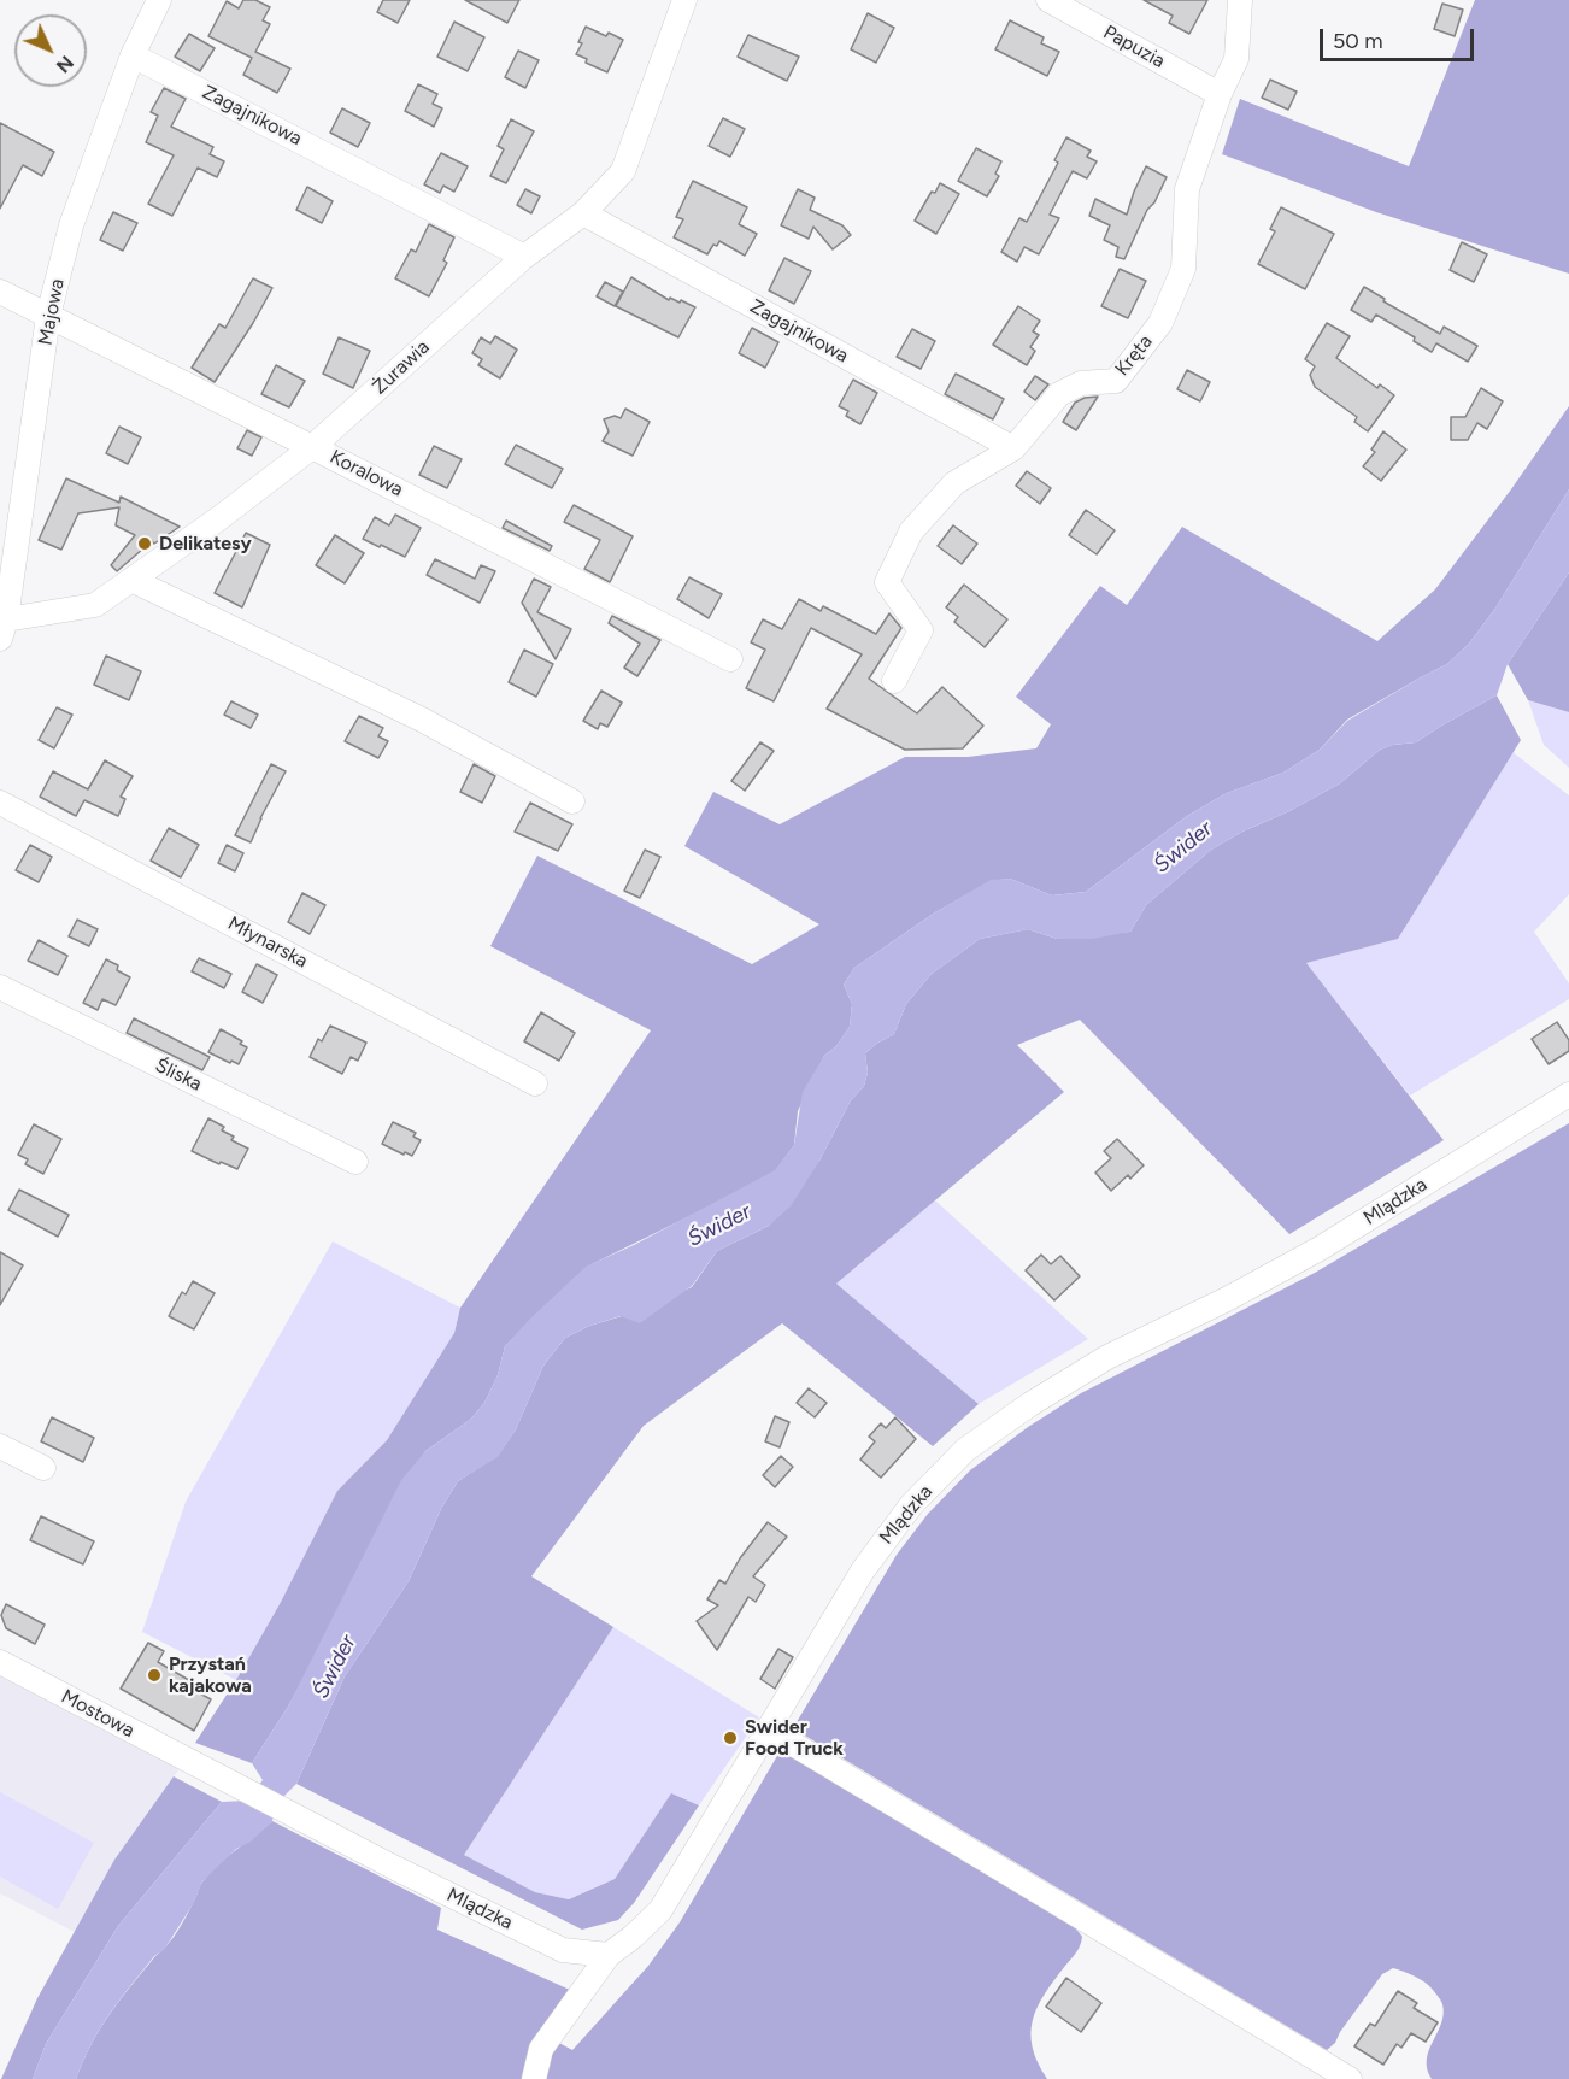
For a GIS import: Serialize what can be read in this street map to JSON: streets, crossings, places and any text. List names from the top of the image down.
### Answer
{
  "streets": {
    "street": [
      "Papuzia",
      "Zagajnikowa",
      "Majowa",
      "Kręta",
      "Żurawia",
      "Koralowa",
      "Młynarska",
      "Śliska",
      "Mlądzka",
      "Mostowa"
    ]
  },
  "crossings": [
    ["Papuzia", "Kręta"],
    ["Zagajnikowa", "Majowa"],
    ["Zagajnikowa", "Kręta"],
    ["Zagajnikowa", "Żurawia"],
    ["Majowa", "Żurawia"],
    ["Majowa", "Koralowa"],
    ["Żurawia", "Koralowa"],
    ["Mlądzka", "Mostowa"]
  ],
  "water": ["Świder"],
  "places": ["Delikatesy", "Przystań kajakowa", "Swider Food Truck"],
  "scale_bar": "50 m",
  "north": "bottom right"
}
